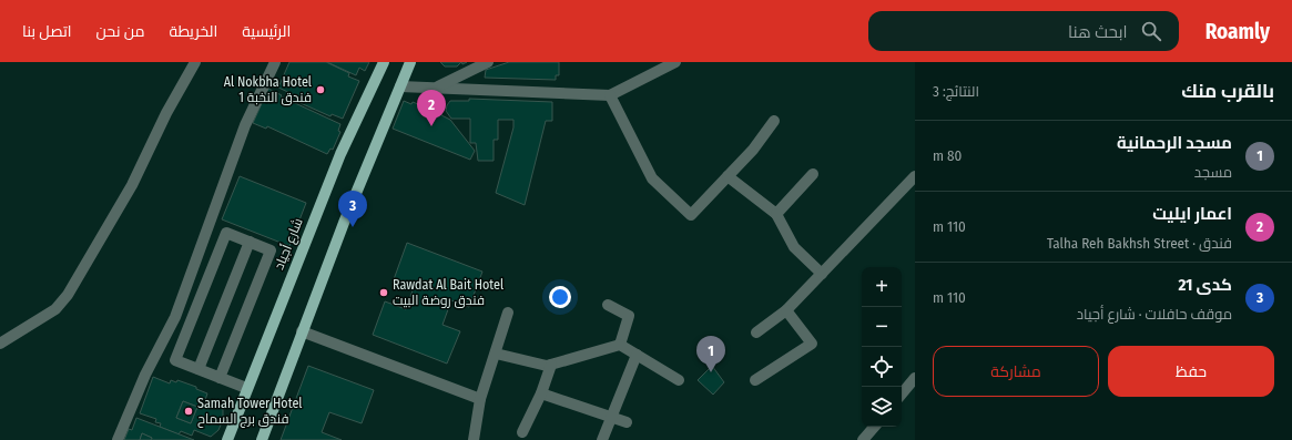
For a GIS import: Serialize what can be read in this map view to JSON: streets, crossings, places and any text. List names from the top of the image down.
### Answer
{
  "streets": {
    "main road": ["شارع أجياد"]
  },
  "places": ["Al Nokbha Hotel 1 فندق النخبة", "Rawdat Al Bait Hotel فندق روضة البيت", "Samah Tower Hotel فندق برج السماح"],
  "page": {
    "header": "Roamly",
    "search": "ابحث هنا",
    "nav": [
      "الرئيسية",
      "الخريطة",
      "من نحن",
      "اتصل بنا"
    ],
    "heading": ["بالقرب منك", "النتائج: 3"],
    "pins": ["2", "3", "1"],
    "list": [
      {
        "mark": "1",
        "name": "مسجد الرحمانية",
        "note": "مسجد",
        "value": "80 m"
      },
      {
        "mark": "2",
        "name": "اعمار ايليت",
        "note": "فندق · Talha Reh Bakhsh Street",
        "value": "110 m"
      },
      {
        "mark": "3",
        "name": "كدى 21",
        "note": "موقف حافلات · شارع أجياد",
        "value": "110 m"
      }
    ],
    "map_buttons": ["+", "−"],
    "buttons": ["حفظ", "مشاركة"]
  }
}
